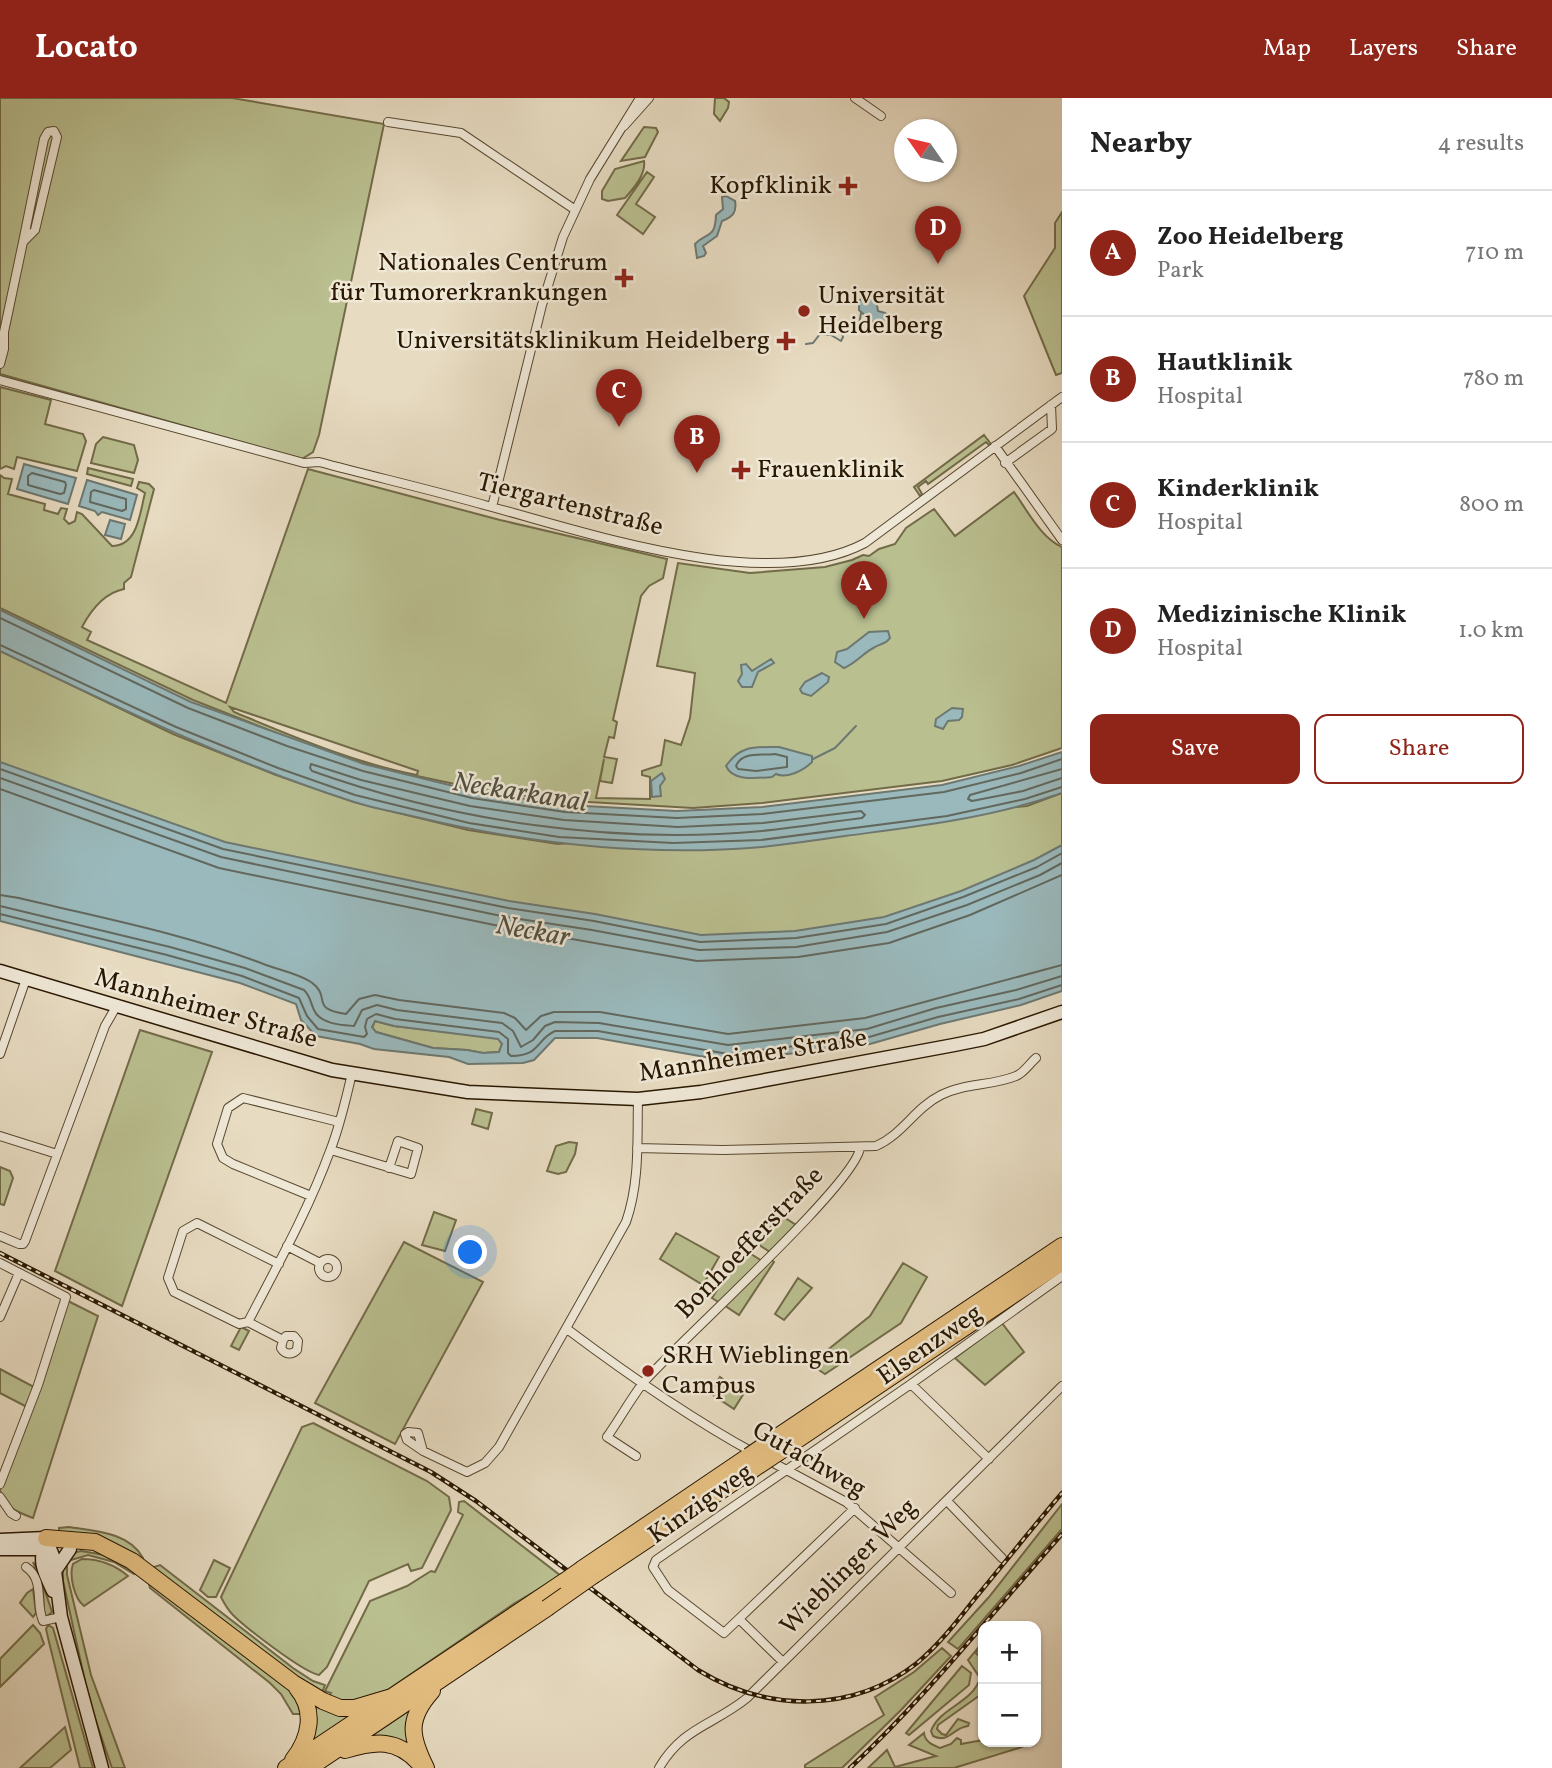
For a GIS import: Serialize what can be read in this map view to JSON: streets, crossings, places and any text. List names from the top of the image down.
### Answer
{
  "streets": {
    "street": [
      "Tiergartenstraße",
      "Mannheimer Straße",
      "Bonhoefferstraße",
      "Elsenzweg",
      "Gutachweg",
      "Kinzigweg",
      "Wieblinger Weg"
    ]
  },
  "crossings": [
    ["Bonhoefferstraße", "Gutachweg"],
    ["Elsenzweg", "Gutachweg"],
    ["Elsenzweg", "Kinzigweg"],
    ["Gutachweg", "Kinzigweg"],
    ["Gutachweg", "Wieblinger Weg"]
  ],
  "water": ["Neckarkanal", "Neckar"],
  "places": {
    "health": [
      "Kopfklinik",
      "Nationales Centrum für Tumorerkrankungen",
      "Universitätsklinikum Heidelberg",
      "Frauenklinik"
    ],
    "other": ["Universität Heidelberg", "SRH Wieblingen Campus"]
  },
  "north": "top left",
  "page": {
    "header": "Locato",
    "nav": ["Map", "Layers", "Share"],
    "heading": ["Nearby", "4 results"],
    "list": [
      {
        "mark": "A",
        "name": "Zoo Heidelberg",
        "note": "Park",
        "value": "710 m"
      },
      {
        "mark": "B",
        "name": "Hautklinik",
        "note": "Hospital",
        "value": "780 m"
      },
      {
        "mark": "C",
        "name": "Kinderklinik",
        "note": "Hospital",
        "value": "800 m"
      },
      {
        "mark": "D",
        "name": "Medizinische Klinik",
        "note": "Hospital",
        "value": "1.0 km"
      }
    ],
    "pins": [
      "D",
      "C",
      "B",
      "A"
    ],
    "buttons": ["Save", "Share"],
    "map_buttons": ["+", "−"]
  }
}
